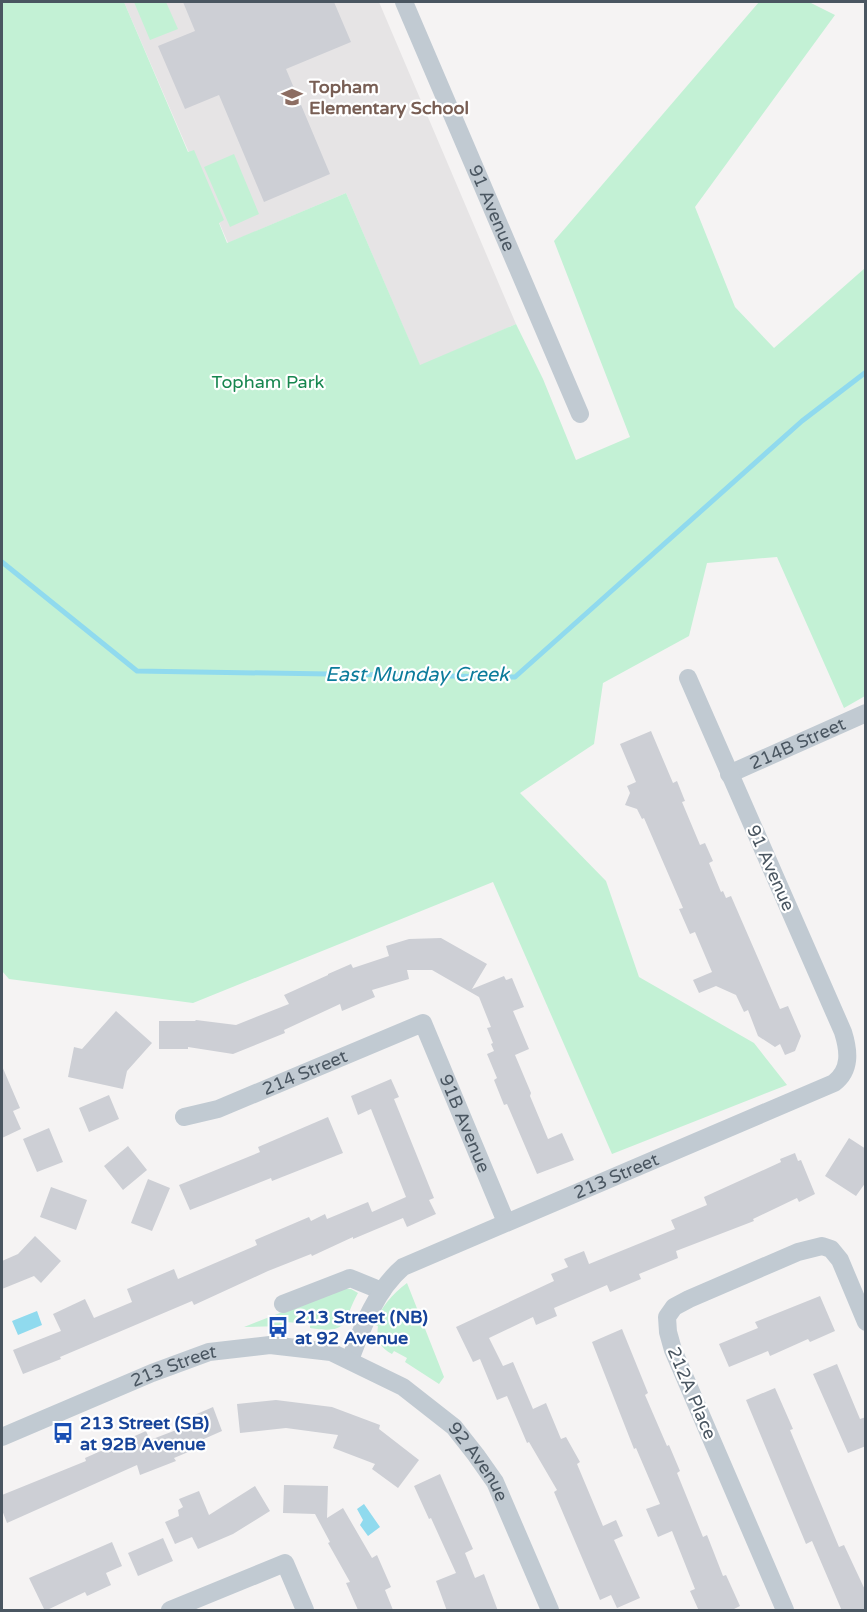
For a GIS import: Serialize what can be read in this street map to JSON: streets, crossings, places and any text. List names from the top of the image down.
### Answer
{
  "streets": {
    "street": [
      "91 Avenue",
      "214B Street",
      "214 Street",
      "91B Avenue",
      "213 Street",
      "212A Place",
      "92 Avenue"
    ]
  },
  "crossings": [
    ["91 Avenue", "214B Street"],
    ["91 Avenue", "213 Street"],
    ["214 Street", "91B Avenue"],
    ["91B Avenue", "213 Street"],
    ["213 Street", "92 Avenue"]
  ],
  "water": ["East Munday Creek"],
  "parks": ["Topham Park"],
  "places": {
    "school or university": ["Topham Elementary School"],
    "bus stop": ["213 Street (NB) at 92 Avenue", "213 Street (SB) at 92B Avenue"]
  }
}
